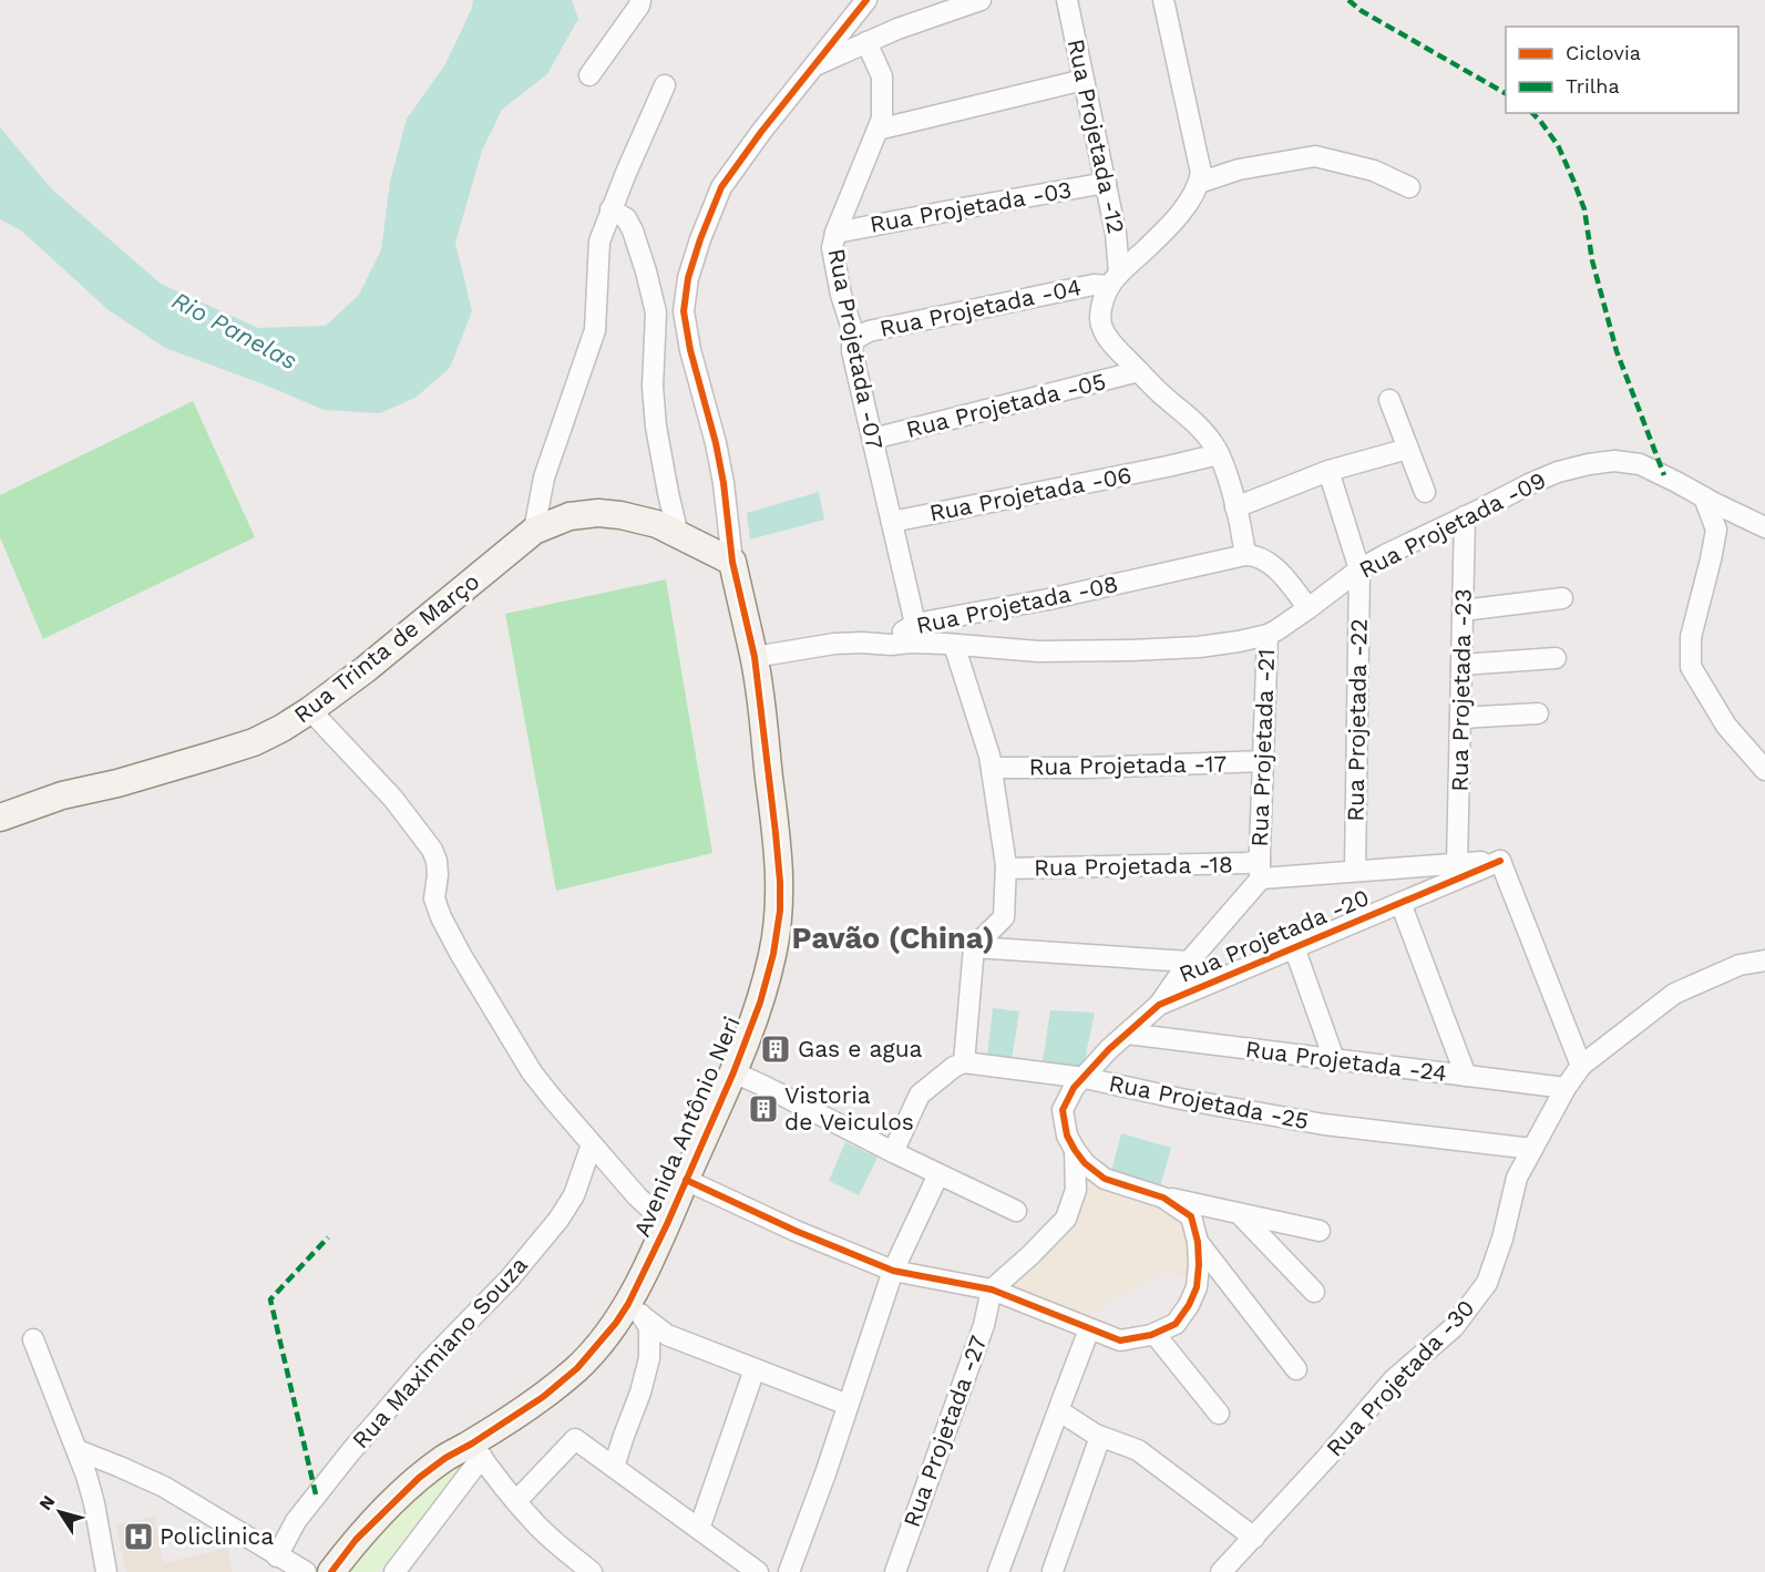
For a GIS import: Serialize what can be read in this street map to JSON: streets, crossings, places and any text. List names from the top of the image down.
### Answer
{
  "streets": {
    "street": [
      "Rua Projetada -12",
      "Rua Projetada -03",
      "Rua Projetada -04",
      "Rua Projetada -07",
      "Rua Projetada -05",
      "Rua Projetada -06",
      "Rua Projetada -09",
      "Rua Projetada -08",
      "Rua Trinta de Março",
      "Rua Projetada -23",
      "Rua Projetada -22",
      "Rua Projetada -21",
      "Rua Projetada -17",
      "Rua Projetada -18",
      "Rua Projetada -20",
      "Rua Projetada -24",
      "Rua Projetada -25",
      "Avenida Antônio Neri",
      "Rua Maximiano Souza",
      "Rua Projetada -30",
      "Rua Projetada -27"
    ]
  },
  "crossings": [
    ["Rua Projetada -12", "Rua Projetada -03"],
    ["Rua Projetada -12", "Rua Projetada -04"],
    ["Rua Projetada -12", "Rua Projetada -05"],
    ["Rua Projetada -12", "Rua Projetada -06"],
    ["Rua Projetada -12", "Rua Projetada -08"],
    ["Rua Projetada -03", "Rua Projetada -07"],
    ["Rua Projetada -04", "Rua Projetada -07"],
    ["Rua Projetada -07", "Rua Projetada -05"],
    ["Rua Projetada -07", "Rua Projetada -06"],
    ["Rua Projetada -07", "Rua Projetada -08"],
    ["Rua Projetada -09", "Rua Projetada -08"],
    ["Rua Projetada -09", "Rua Projetada -23"],
    ["Rua Projetada -09", "Rua Projetada -22"],
    ["Rua Projetada -09", "Rua Projetada -21"],
    ["Rua Projetada -08", "Avenida Antônio Neri"],
    ["Rua Projetada -23", "Rua Projetada -20"],
    ["Rua Projetada -22", "Rua Projetada -20"],
    ["Rua Projetada -21", "Rua Projetada -17"],
    ["Rua Projetada -21", "Rua Projetada -18"],
    ["Rua Projetada -21", "Rua Projetada -20"],
    ["Rua Projetada -18", "Rua Projetada -20"],
    ["Rua Projetada -20", "Rua Projetada -24"],
    ["Rua Projetada -20", "Rua Projetada -25"],
    ["Rua Projetada -24", "Rua Projetada -30"],
    ["Rua Projetada -25", "Rua Projetada -30"]
  ],
  "districts": ["Pavão (China)"],
  "water": ["Rio Panelas"],
  "places": {
    "building": ["Gas e agua", "Vistoria de Veiculos"],
    "hospital": ["Policlinica"]
  },
  "legend": ["Ciclovia", "Trilha"],
  "north": "top left"
}
